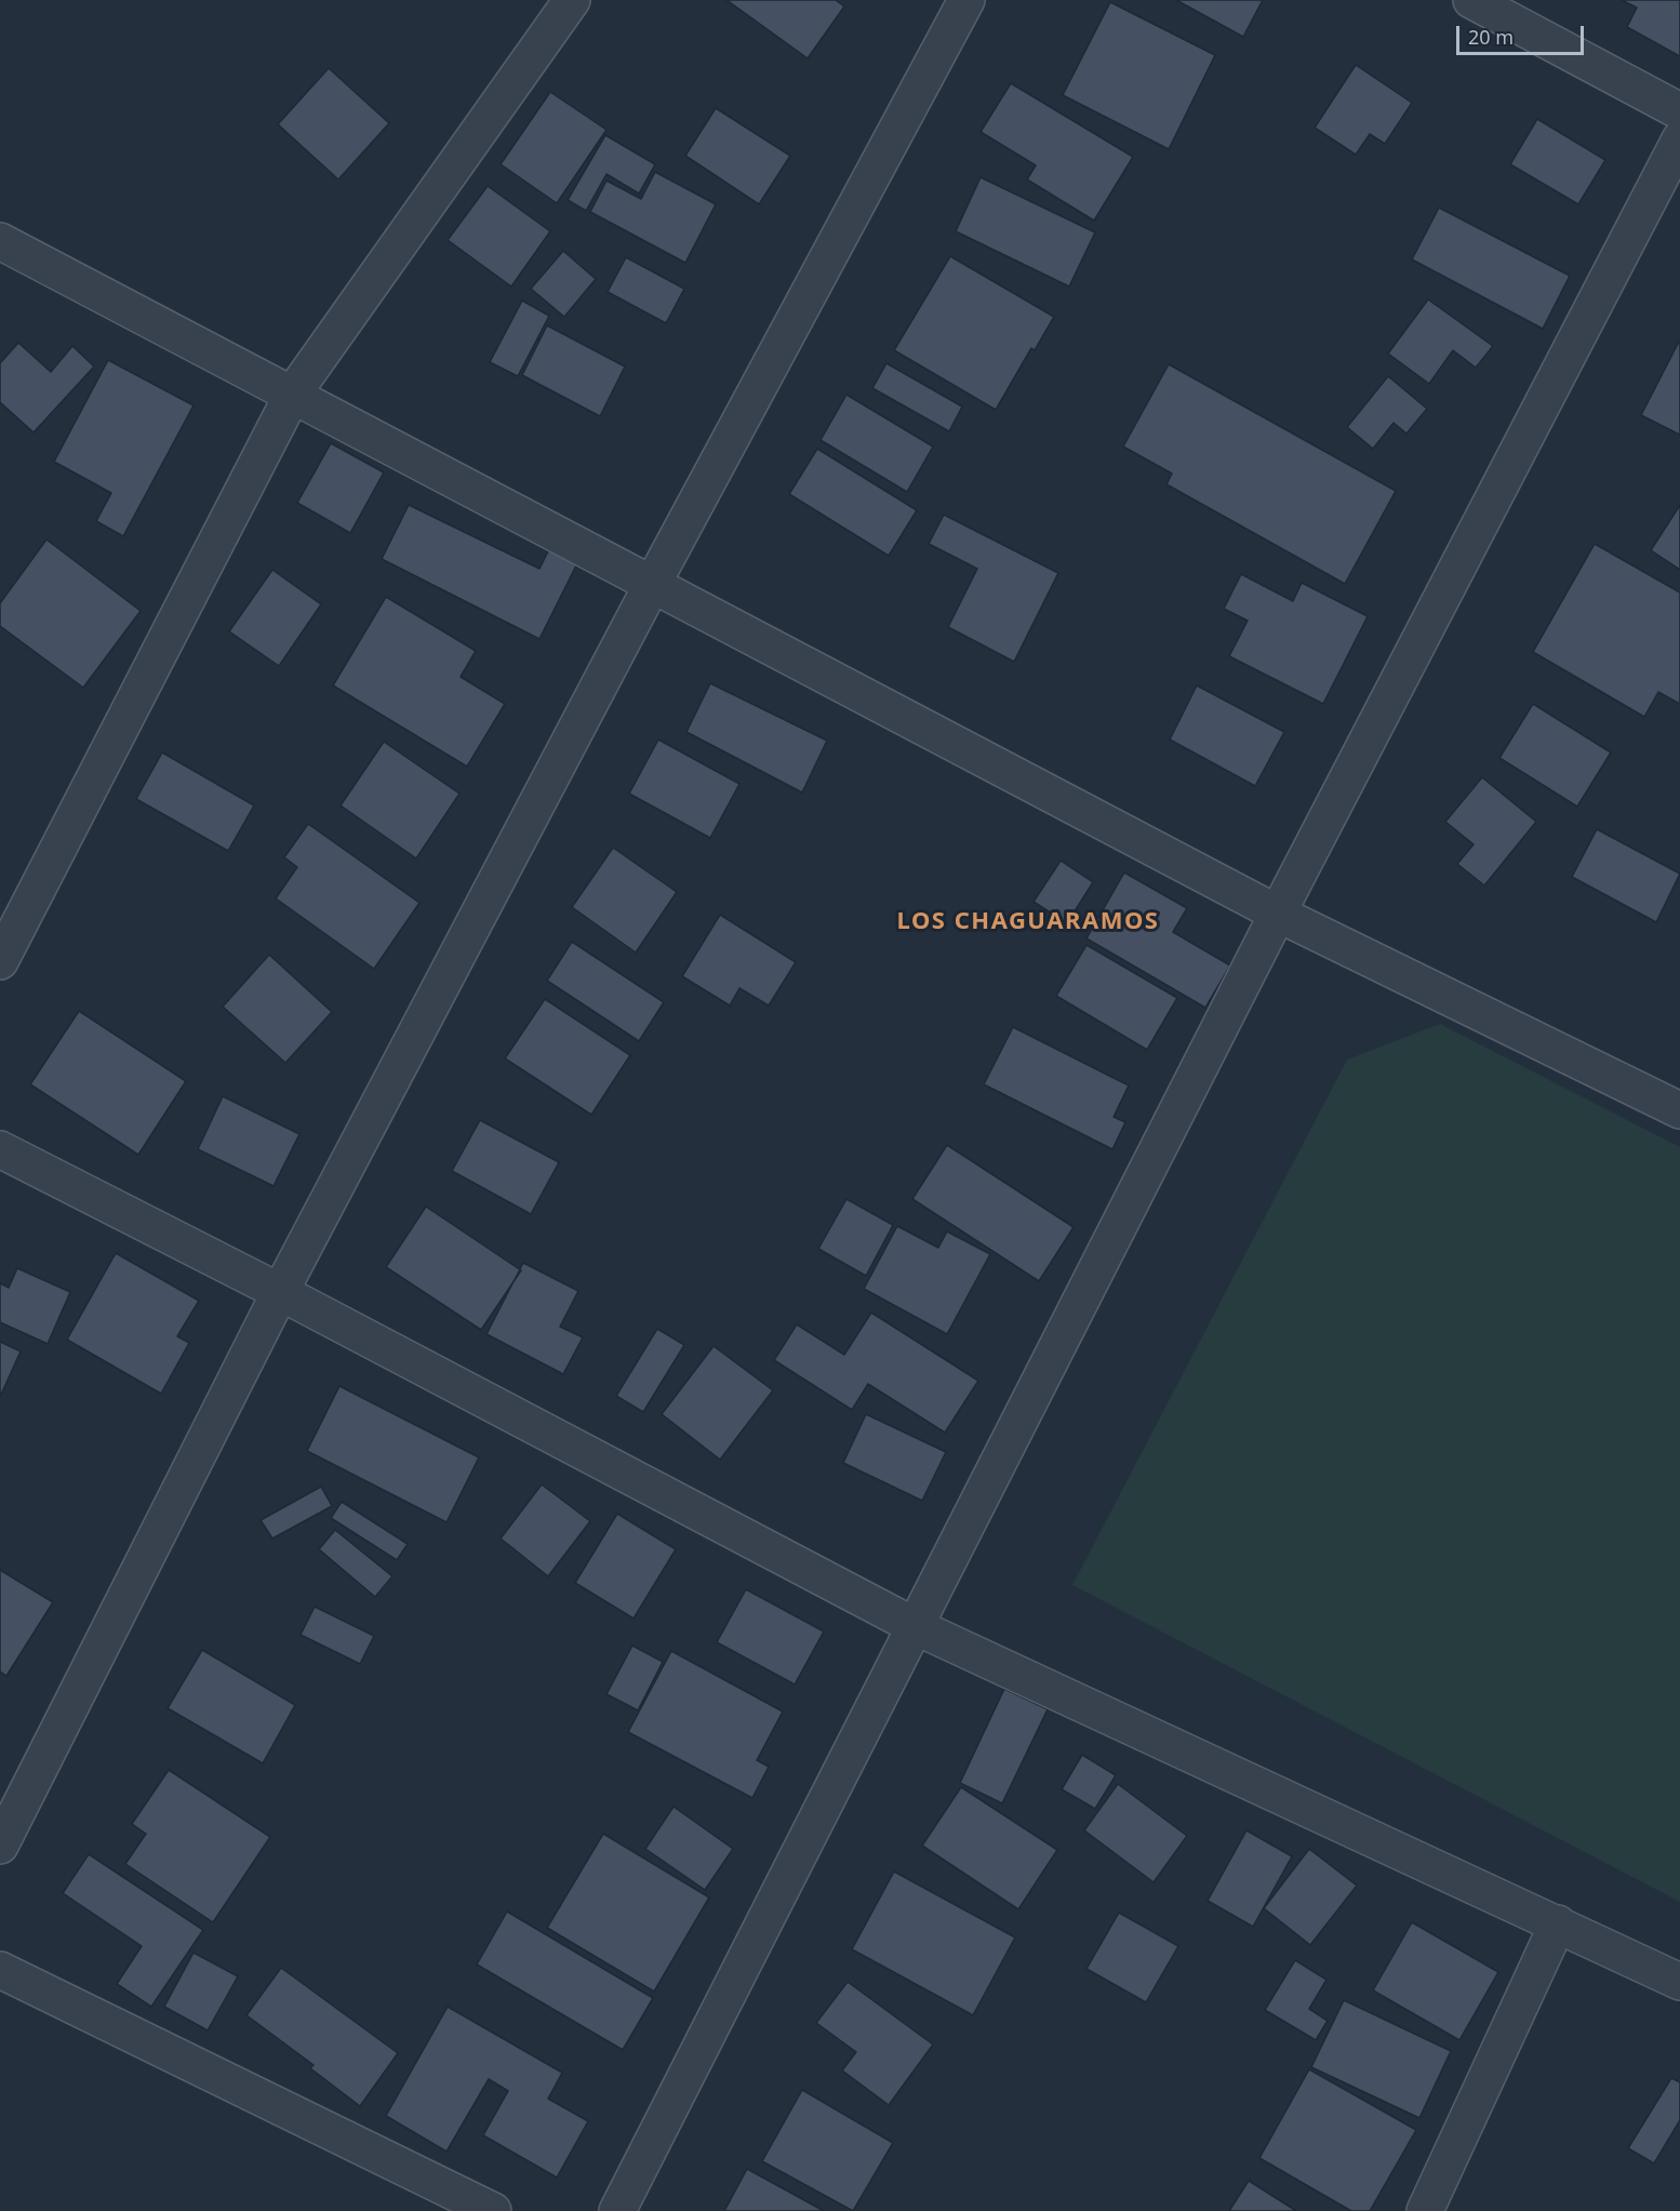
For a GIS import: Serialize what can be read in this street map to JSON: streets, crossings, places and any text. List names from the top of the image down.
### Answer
{
  "districts": ["LOS CHAGUARAMOS"],
  "scale_bar": "20 m"
}
